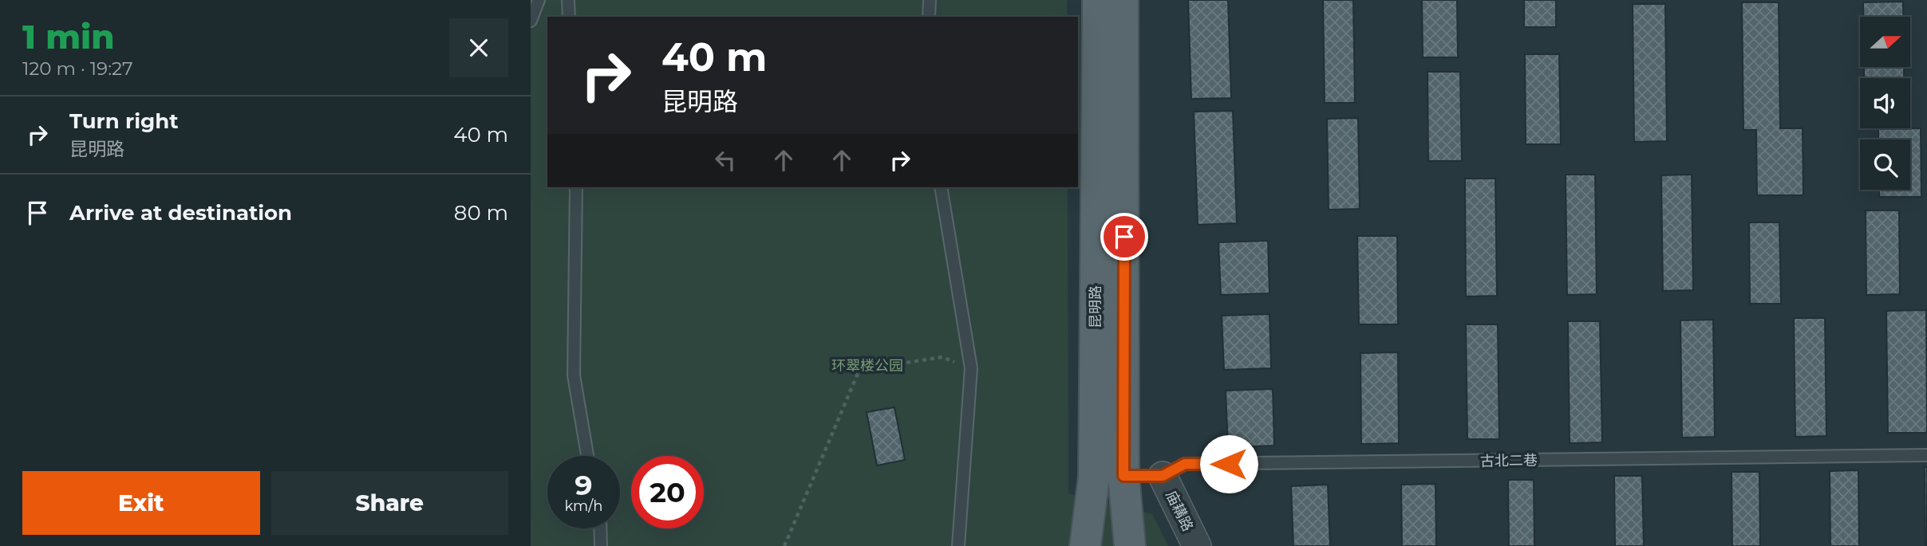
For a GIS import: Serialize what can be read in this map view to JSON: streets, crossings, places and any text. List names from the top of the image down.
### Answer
{
  "streets": {
    "main road": ["昆明路"],
    "street": ["庙耩路"],
    "lane": ["古北二巷"]
  },
  "crossings": [
    ["昆明路", "古北二巷"],
    ["古北二巷", "庙耩路"]
  ],
  "parks": ["环翠楼公园"],
  "north": "right",
  "page": {
    "heading": ["1 min", "120 m · 19:27"],
    "turn": ["40 m", "昆明路"],
    "list": [
      {
        "name": "Turn right",
        "note": "昆明路",
        "value": "40 m"
      },
      {
        "name": "Arrive at destination",
        "value": "80 m"
      }
    ],
    "speed": "9 km/h",
    "limit": "20",
    "buttons": ["Exit", "Share"]
  }
}
